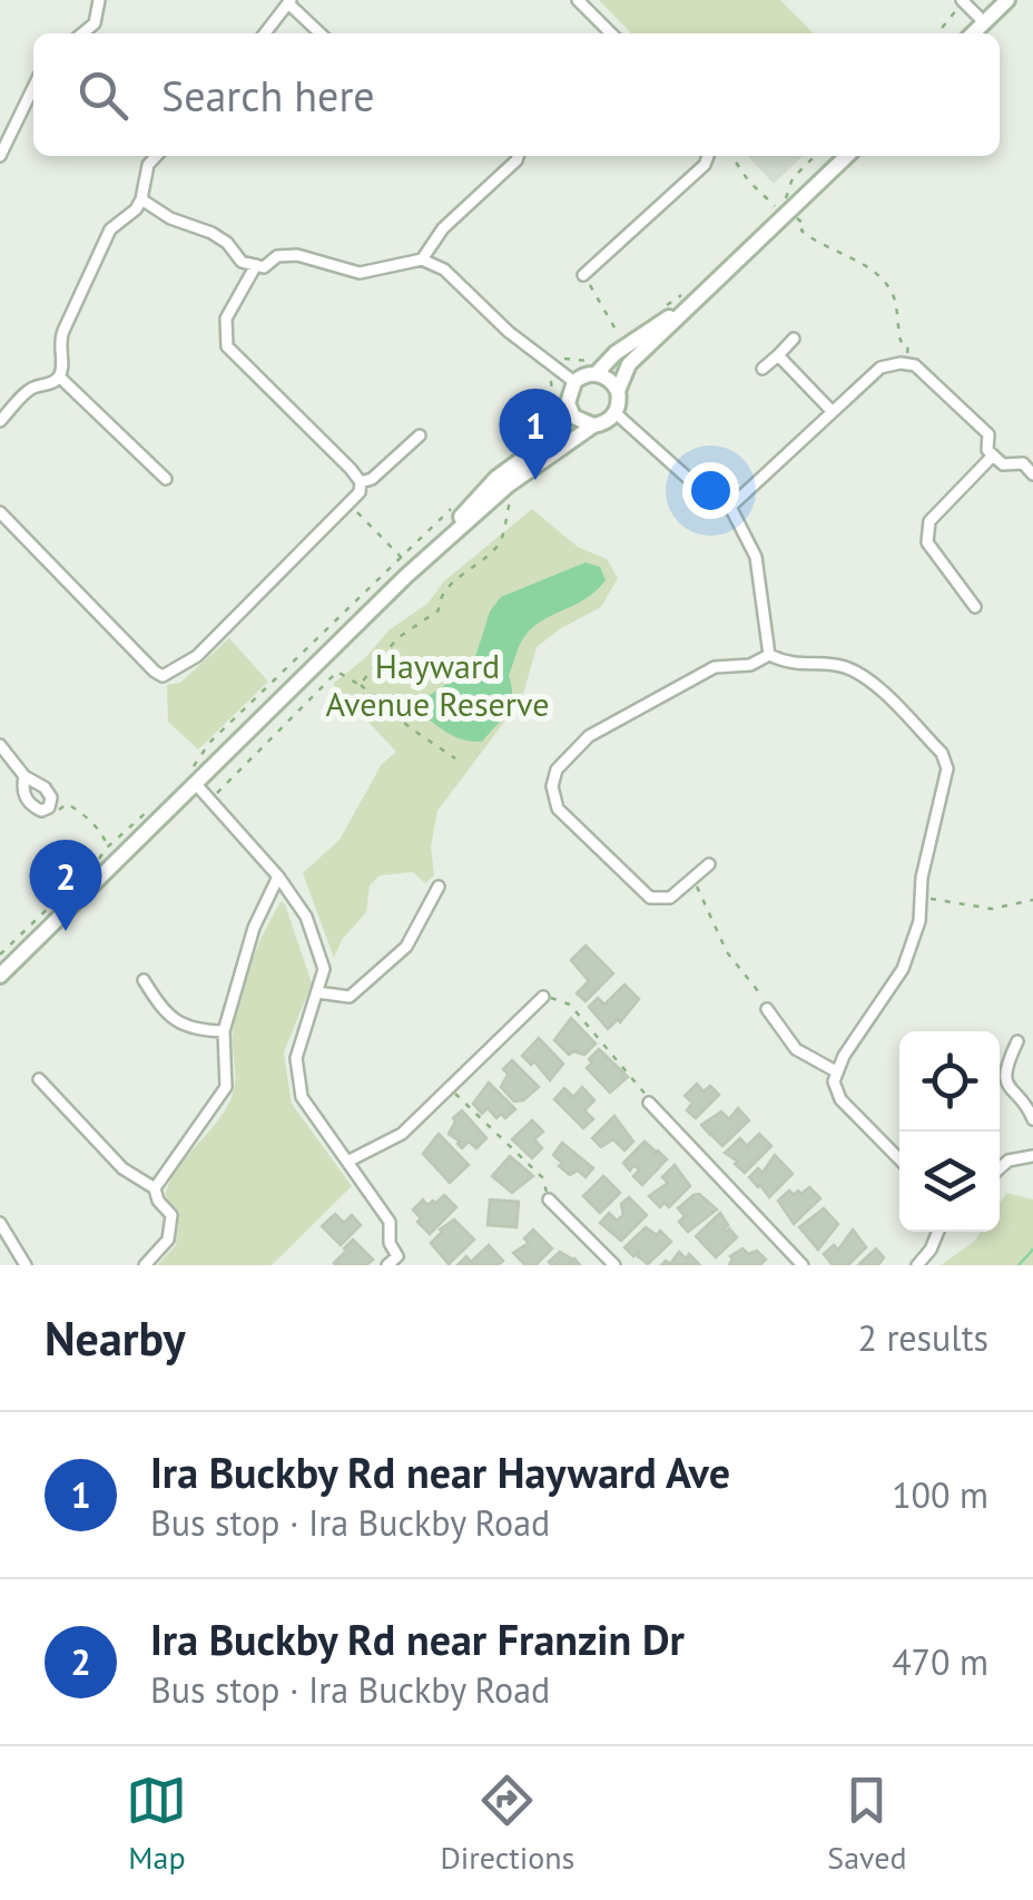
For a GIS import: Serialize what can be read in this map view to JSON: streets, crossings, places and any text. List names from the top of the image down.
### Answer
{
  "parks": ["Hayward Avenue Reserve"],
  "page": {
    "search": "Search here",
    "pins": ["1", "2"],
    "heading": ["Nearby", "2 results"],
    "list": [
      {
        "mark": "1",
        "name": "Ira Buckby Rd near Hayward Ave",
        "note": "Bus stop · Ira Buckby Road",
        "value": "100 m"
      },
      {
        "mark": "2",
        "name": "Ira Buckby Rd near Franzin Dr",
        "note": "Bus stop · Ira Buckby Road",
        "value": "470 m"
      }
    ],
    "nav": ["Map", "Directions", "Saved"]
  }
}
